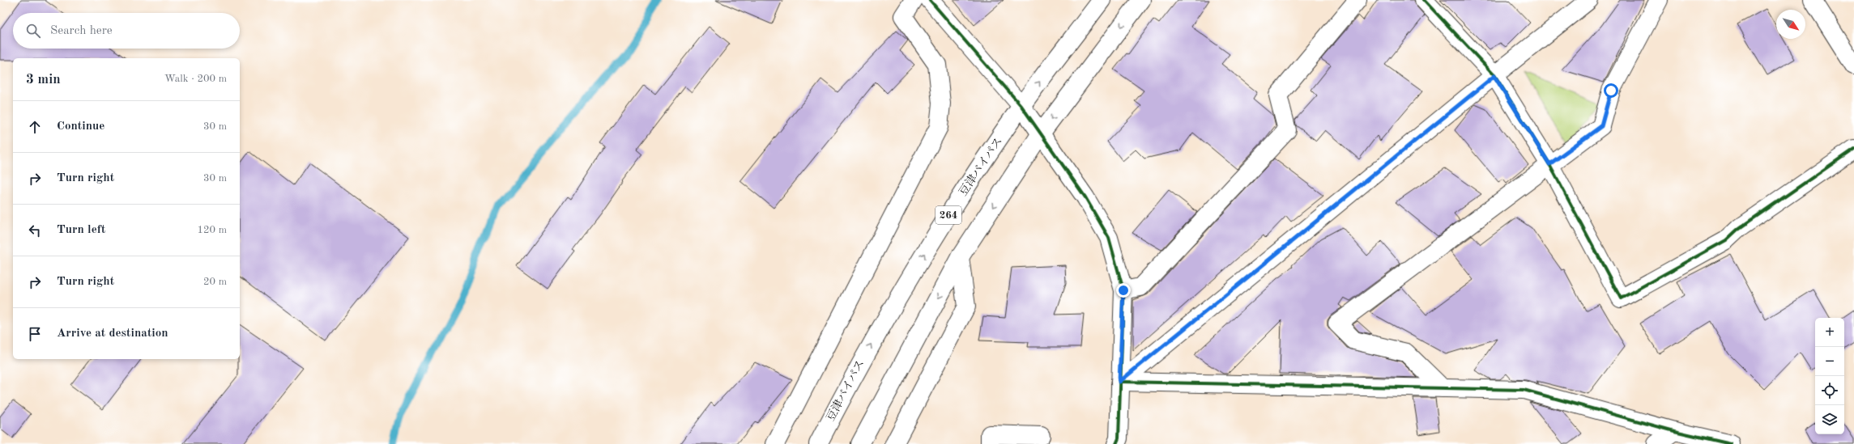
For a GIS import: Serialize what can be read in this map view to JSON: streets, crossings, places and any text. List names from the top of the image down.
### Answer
{
  "streets": {
    "main road": ["豆津バイパス", "264"]
  },
  "north": "bottom right",
  "page": {
    "search": "Search here",
    "heading": ["3 min", "Walk · 200 m"],
    "list": [
      ["Continue", "30 m"],
      ["Turn right", "30 m"],
      ["Turn left", "120 m"],
      ["Turn right", "20 m"],
      "Arrive at destination"
    ],
    "map_buttons": ["+", "−"]
  }
}
